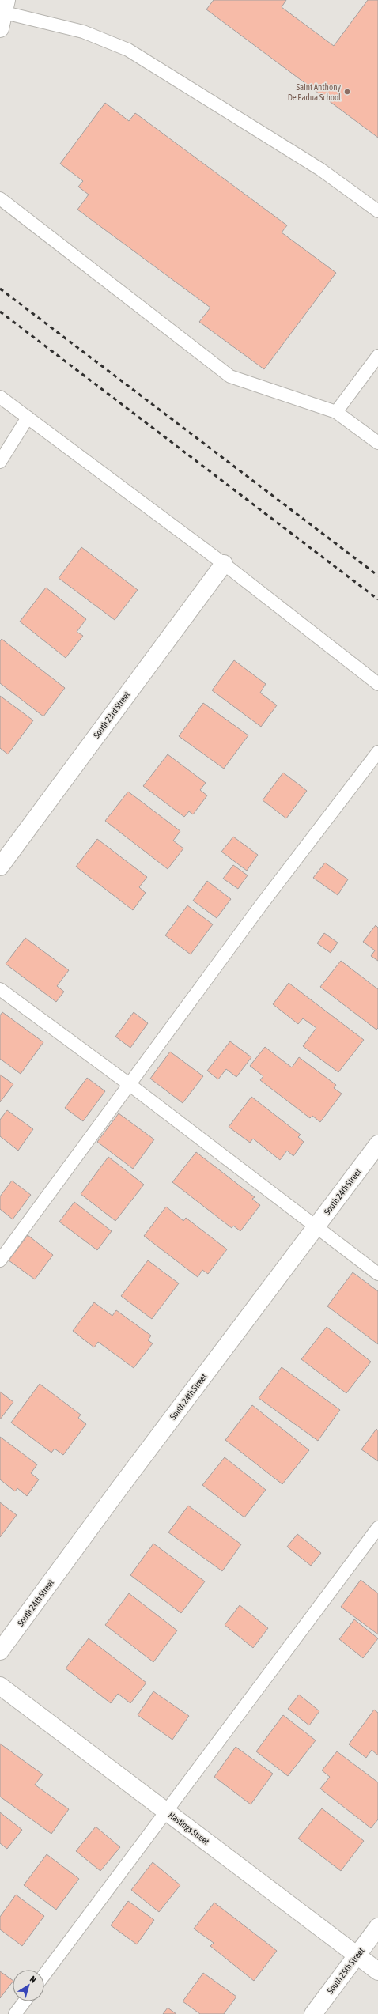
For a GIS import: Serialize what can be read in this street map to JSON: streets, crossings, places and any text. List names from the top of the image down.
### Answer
{
  "streets": {
    "street": [
      "South 23rd Street",
      "South 24th Street",
      "Hastings Street",
      "South 25th Street"
    ]
  },
  "crossings": [
    ["Hastings Street", "South 25th Street"]
  ],
  "places": ["Saint Anthony De Padua School"],
  "north": "top right"
}
